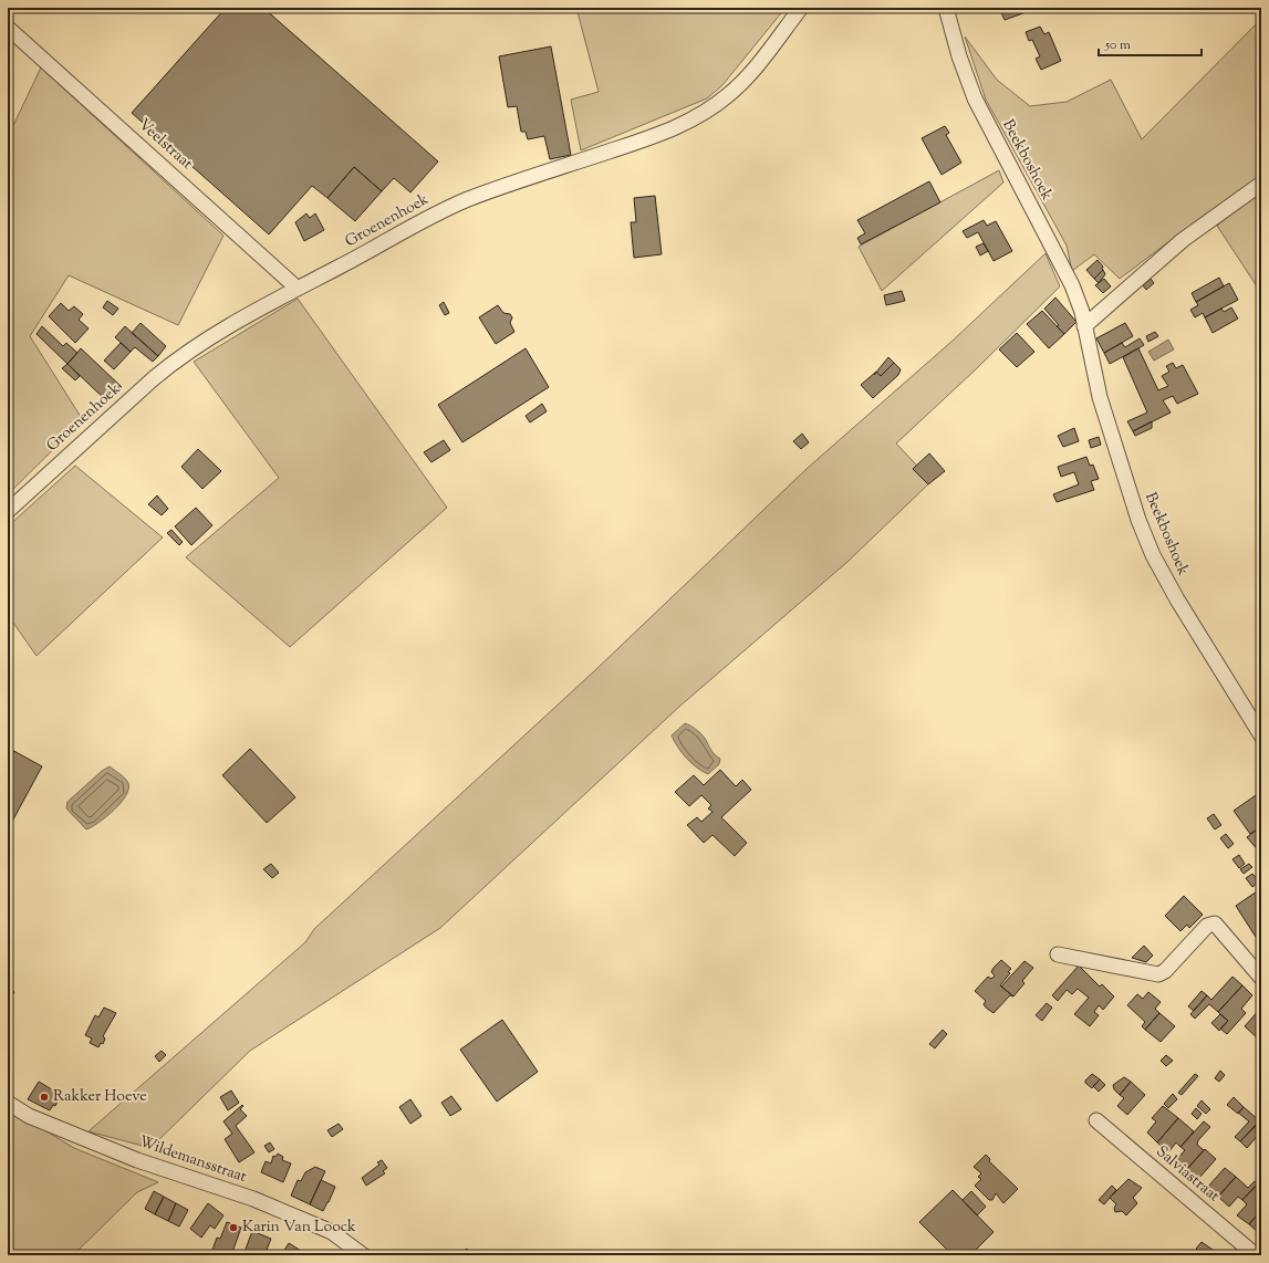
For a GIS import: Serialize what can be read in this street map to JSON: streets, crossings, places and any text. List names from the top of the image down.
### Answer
{
  "streets": {
    "street": [
      "Veelstraat",
      "Beekboshoek",
      "Groenenhoek",
      "Wildemansstraat",
      "Salviastraat"
    ]
  },
  "crossings": [
    ["Veelstraat", "Groenenhoek"]
  ],
  "places": ["Rakker Hoeve", "Karin Van Loock"],
  "scale_bar": "50 m"
}
